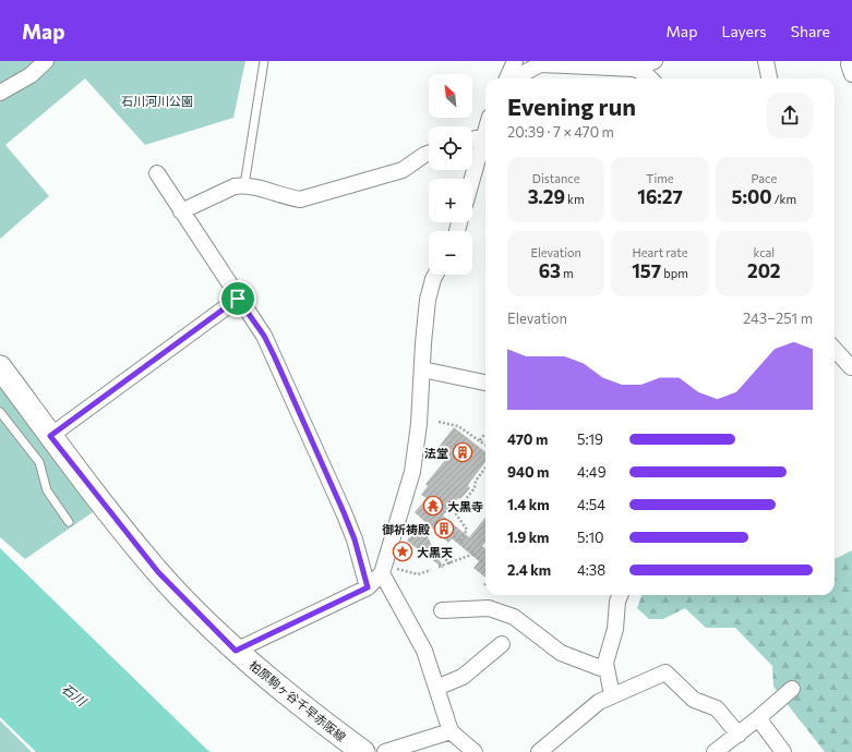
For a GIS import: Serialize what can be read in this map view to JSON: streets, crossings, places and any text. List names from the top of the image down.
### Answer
{
  "streets": {
    "main road": ["柏原駒ヶ谷千早赤阪線"]
  },
  "water": ["石川"],
  "parks": ["石川河川公園"],
  "places": {
    "building": ["法堂", "御祈祷殿"],
    "temple": ["大黒寺"],
    "place": ["大黒天"]
  },
  "north": "top left",
  "page": {
    "header": "Map",
    "nav": ["Map", "Layers", "Share"],
    "map_buttons": ["+", "−"],
    "heading": ["Evening run", "20:39 · 7 × 470 m"],
    "stats": [
      ["Distance", "3.29 km"],
      ["Time", "16:27"],
      ["Pace", "5:00 /km"],
      ["Elevation", "63 m"],
      ["Heart rate", "157 bpm"],
      ["kcal", "202"]
    ],
    "chart": ["Elevation", "243–251 m"],
    "list": [
      {
        "name": "470 m",
        "note": "5:19"
      },
      {
        "name": "940 m",
        "note": "4:49"
      },
      {
        "name": "1.4 km",
        "note": "4:54"
      },
      {
        "name": "1.9 km",
        "note": "5:10"
      },
      {
        "name": "2.4 km",
        "note": "4:38"
      }
    ]
  }
}
